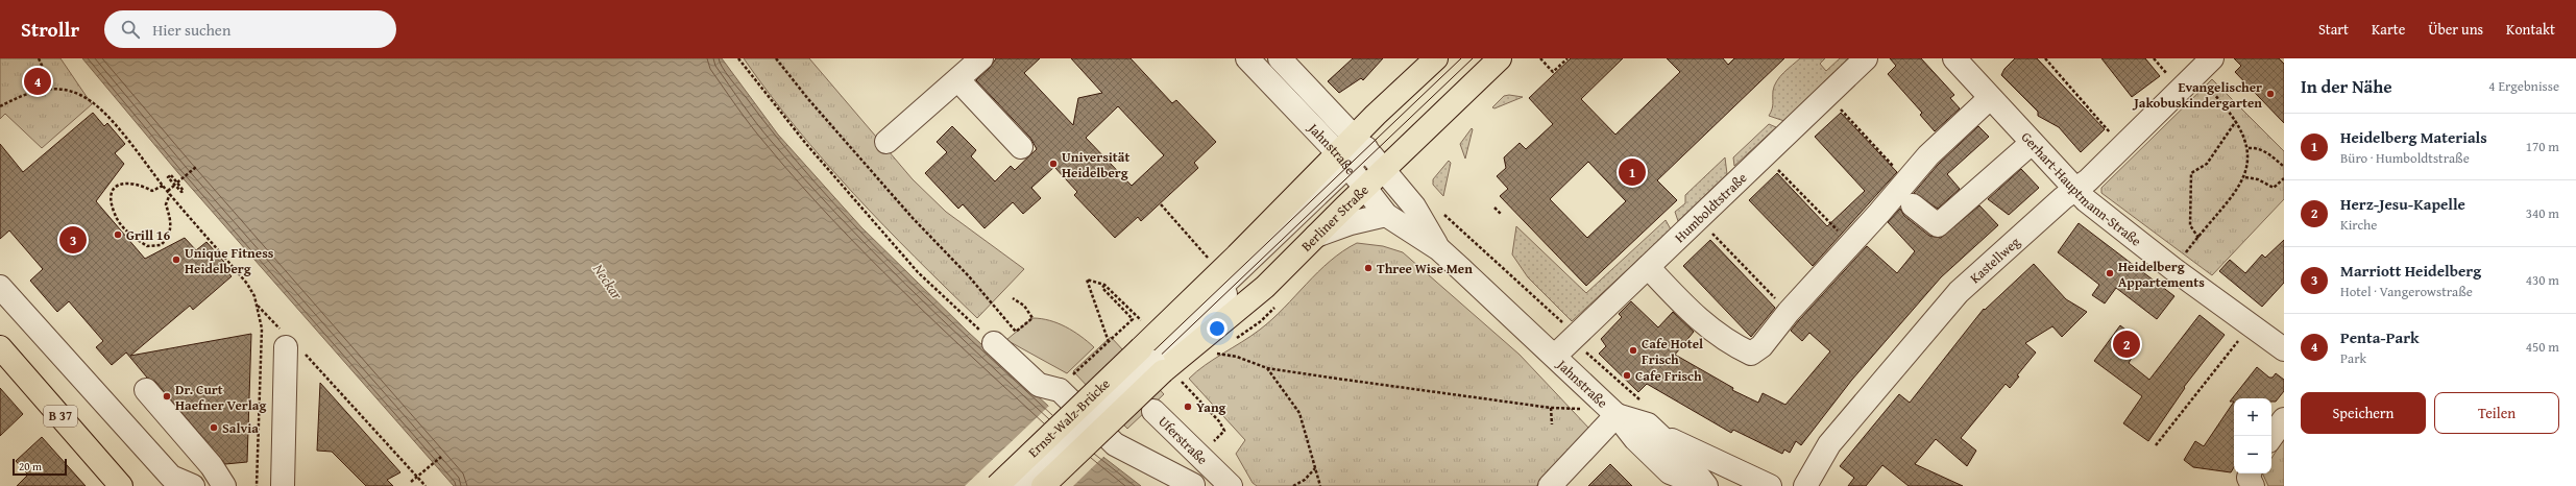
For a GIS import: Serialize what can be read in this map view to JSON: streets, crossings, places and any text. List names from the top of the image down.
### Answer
{
  "streets": {
    "main road": ["Berliner Straße", "B 37", "Ernst-Walz-Brücke"],
    "street": [
      "Jahnstraße",
      "Gerhart-Hauptmann-Straße",
      "Humboldtstraße",
      "Kastellweg",
      "Uferstraße"
    ]
  },
  "crossings": [
    ["Jahnstraße", "Humboldtstraße"],
    ["Jahnstraße", "Berliner Straße"],
    ["Gerhart-Hauptmann-Straße", "Kastellweg"],
    ["Berliner Straße", "Ernst-Walz-Brücke"]
  ],
  "water": ["Neckar"],
  "places": [
    "Evangelischer Jakobuskindergarten",
    "Universität Heidelberg",
    "Grill 16",
    "Unique Fitness Heidelberg",
    "Three Wise Men",
    "Heidelberg Appartements",
    "Cafe Hotel Frisch",
    "Cafe Frisch",
    "Dr. Curt Haefner Verlag",
    "Yang",
    "Salvia"
  ],
  "scale_bar": "20 m",
  "page": {
    "header": "Strollr",
    "search": "Hier suchen",
    "nav": [
      "Start",
      "Karte",
      "Über uns",
      "Kontakt"
    ],
    "heading": ["In der Nähe", "4 Ergebnisse"],
    "pins": [
      "4",
      "1",
      "3",
      "2"
    ],
    "list": [
      {
        "mark": "1",
        "name": "Heidelberg Materials",
        "note": "Büro · Humboldtstraße",
        "value": "170 m"
      },
      {
        "mark": "2",
        "name": "Herz-Jesu-Kapelle",
        "note": "Kirche",
        "value": "340 m"
      },
      {
        "mark": "3",
        "name": "Marriott Heidelberg",
        "note": "Hotel · Vangerowstraße",
        "value": "430 m"
      },
      {
        "mark": "4",
        "name": "Penta-Park",
        "note": "Park",
        "value": "450 m"
      }
    ],
    "buttons": ["Speichern", "Teilen"],
    "map_buttons": ["+", "−"],
    "scale": "20 m"
  }
}
